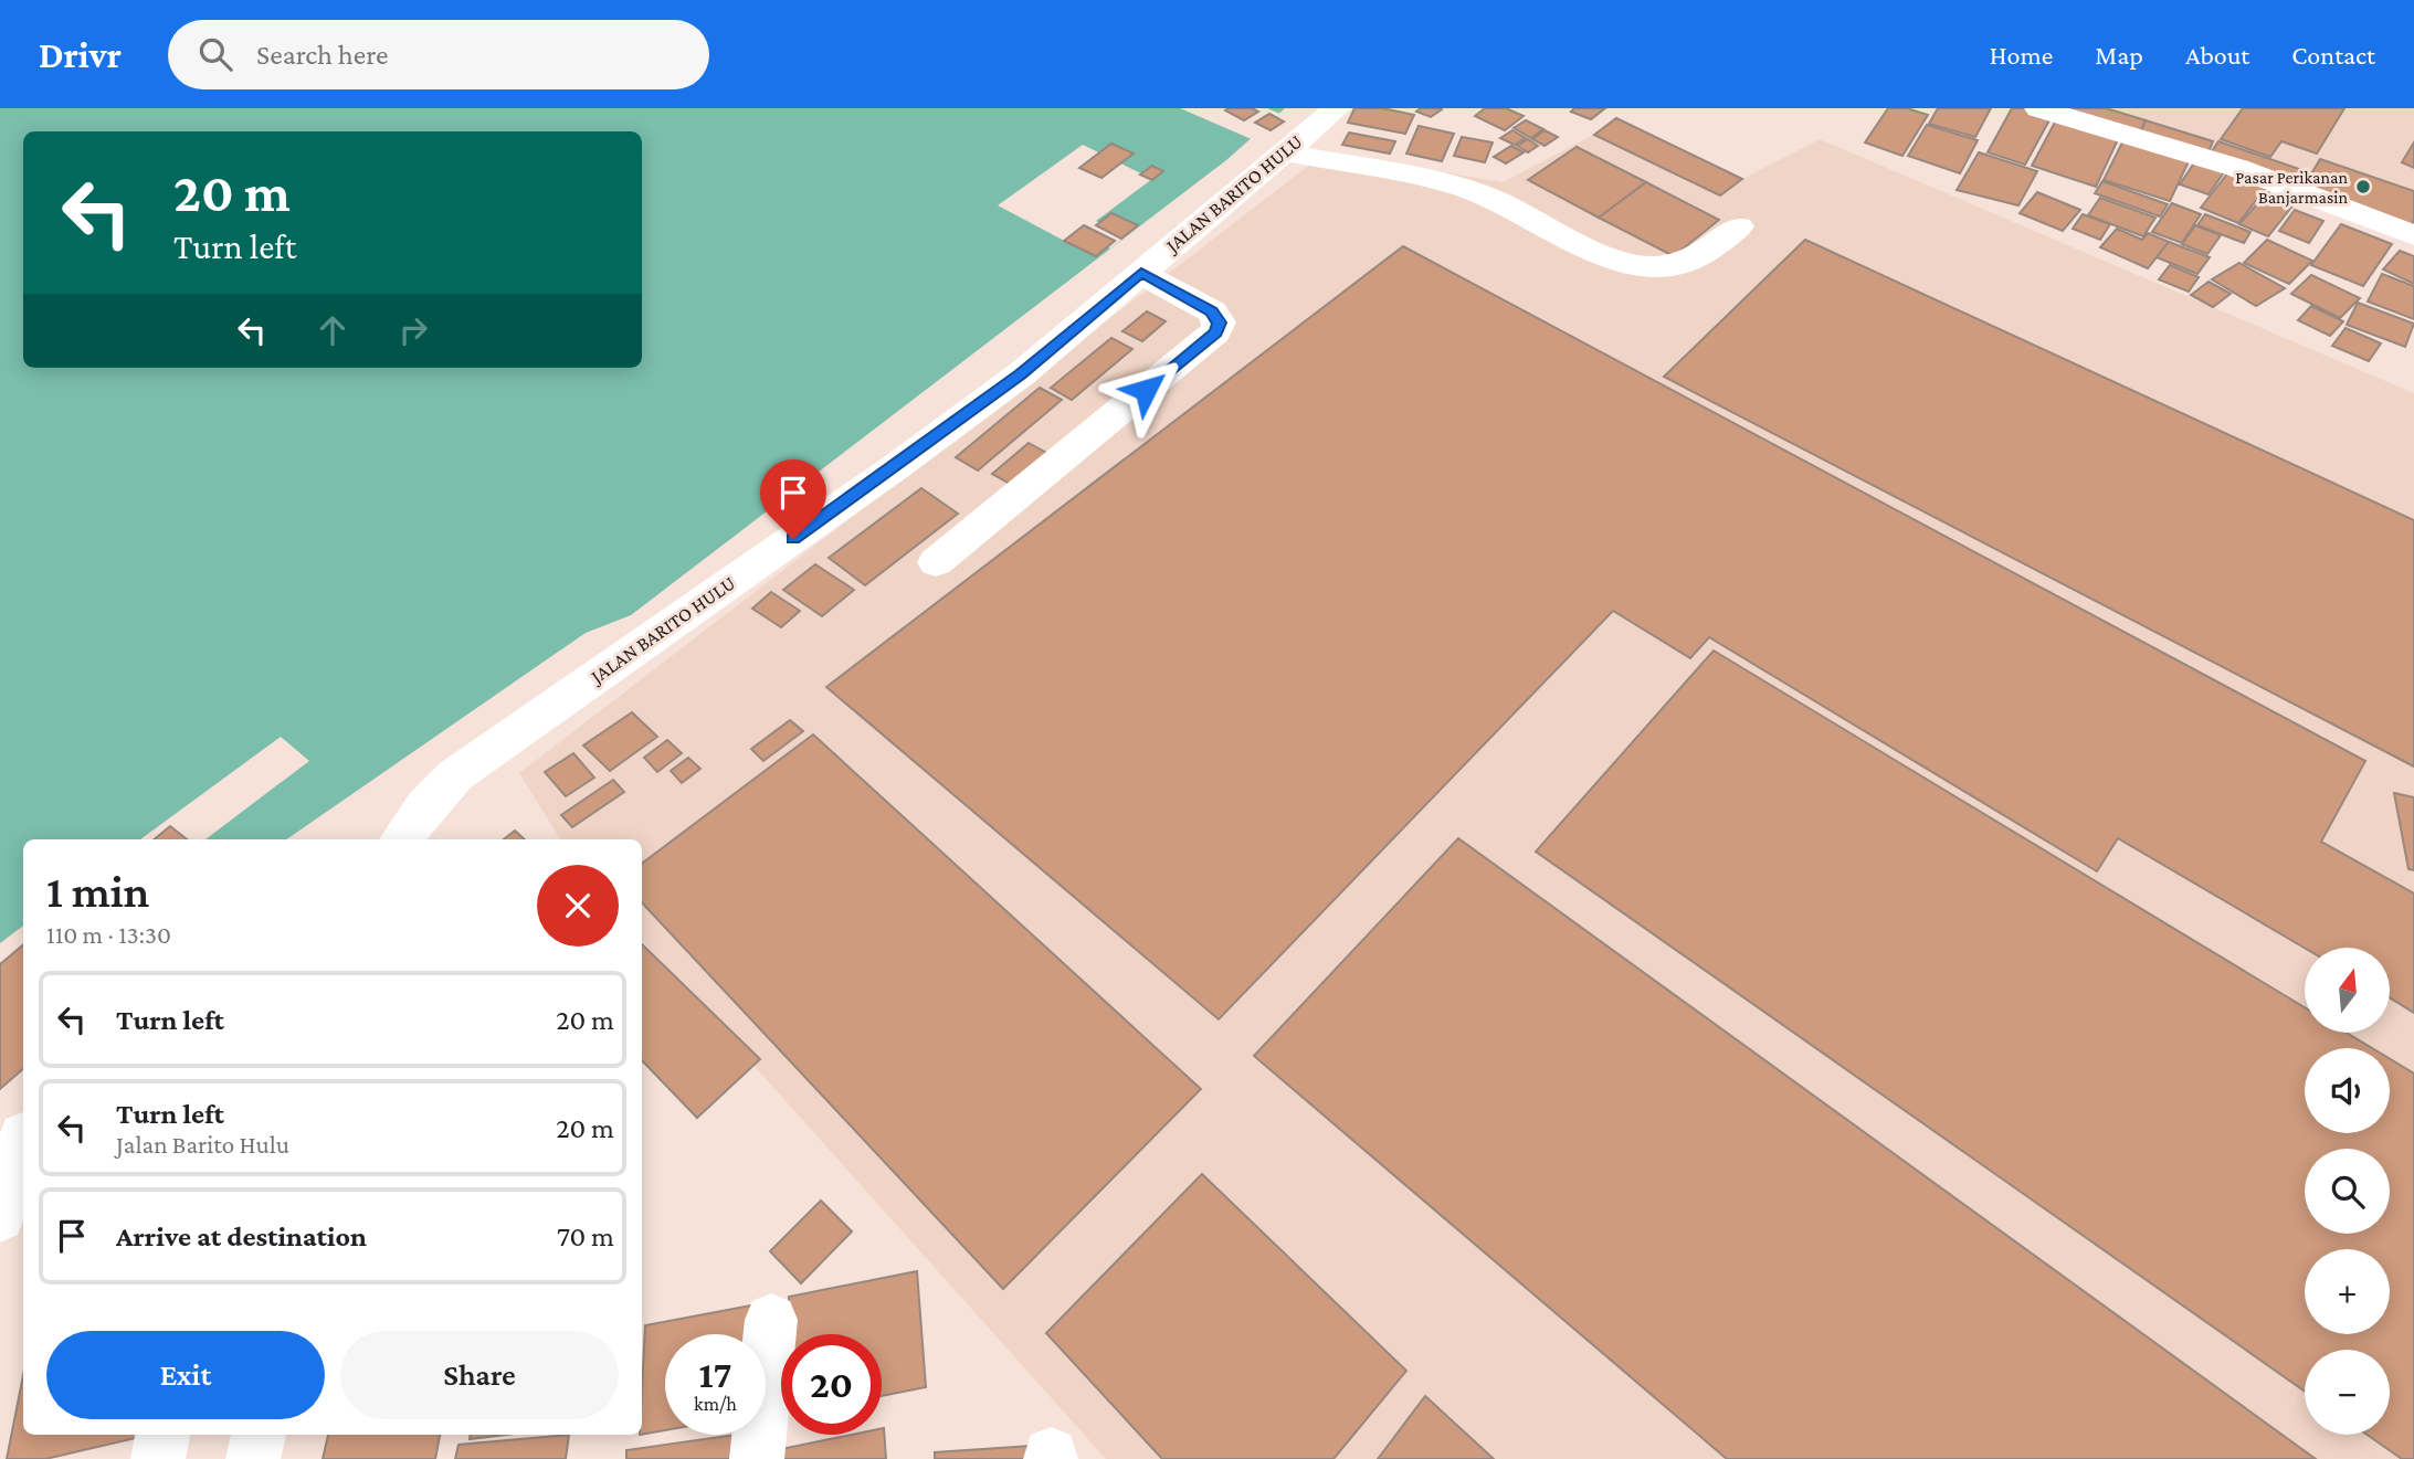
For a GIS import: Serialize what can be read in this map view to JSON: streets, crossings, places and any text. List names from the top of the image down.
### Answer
{
  "streets": {
    "street": ["JALAN BARITO HULU"]
  },
  "places": ["Pasar Perikanan Banjarmasin"],
  "north": "top",
  "page": {
    "header": "Drivr",
    "search": "Search here",
    "nav": [
      "Home",
      "Map",
      "About",
      "Contact"
    ],
    "turn": ["20 m", "Turn left"],
    "heading": ["1 min", "110 m · 13:30"],
    "map_buttons": ["+", "−"],
    "list": [
      {
        "name": "Turn left",
        "value": "20 m"
      },
      {
        "name": "Turn left",
        "note": "Jalan Barito Hulu",
        "value": "20 m"
      },
      {
        "name": "Arrive at destination",
        "value": "70 m"
      }
    ],
    "buttons": ["Exit", "Share"],
    "speed": "17 km/h",
    "limit": "20"
  }
}
